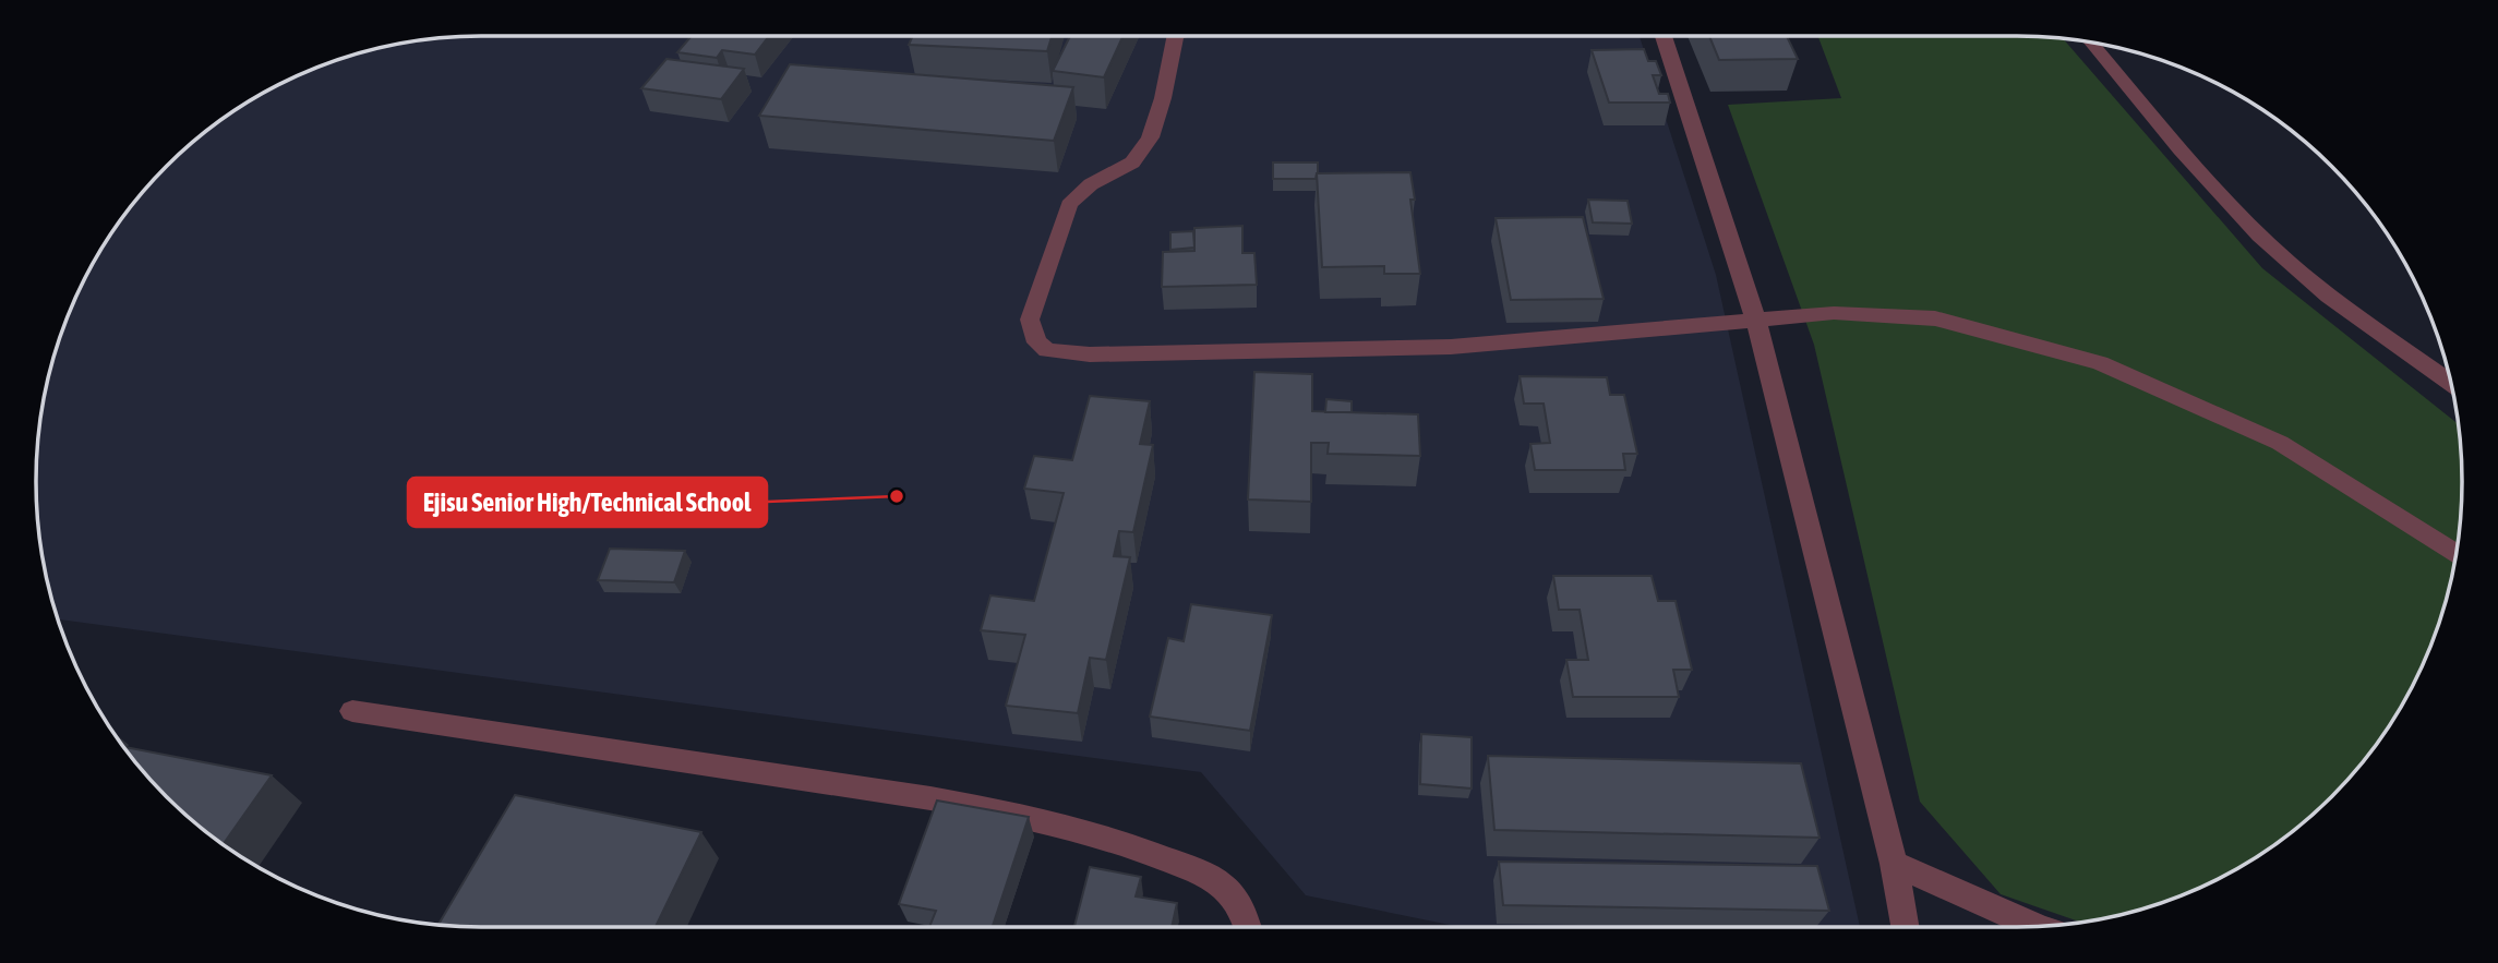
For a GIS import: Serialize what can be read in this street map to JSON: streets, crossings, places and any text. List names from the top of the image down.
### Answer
{
  "places": ["Ejisu Senior High/Technical School"]
}
